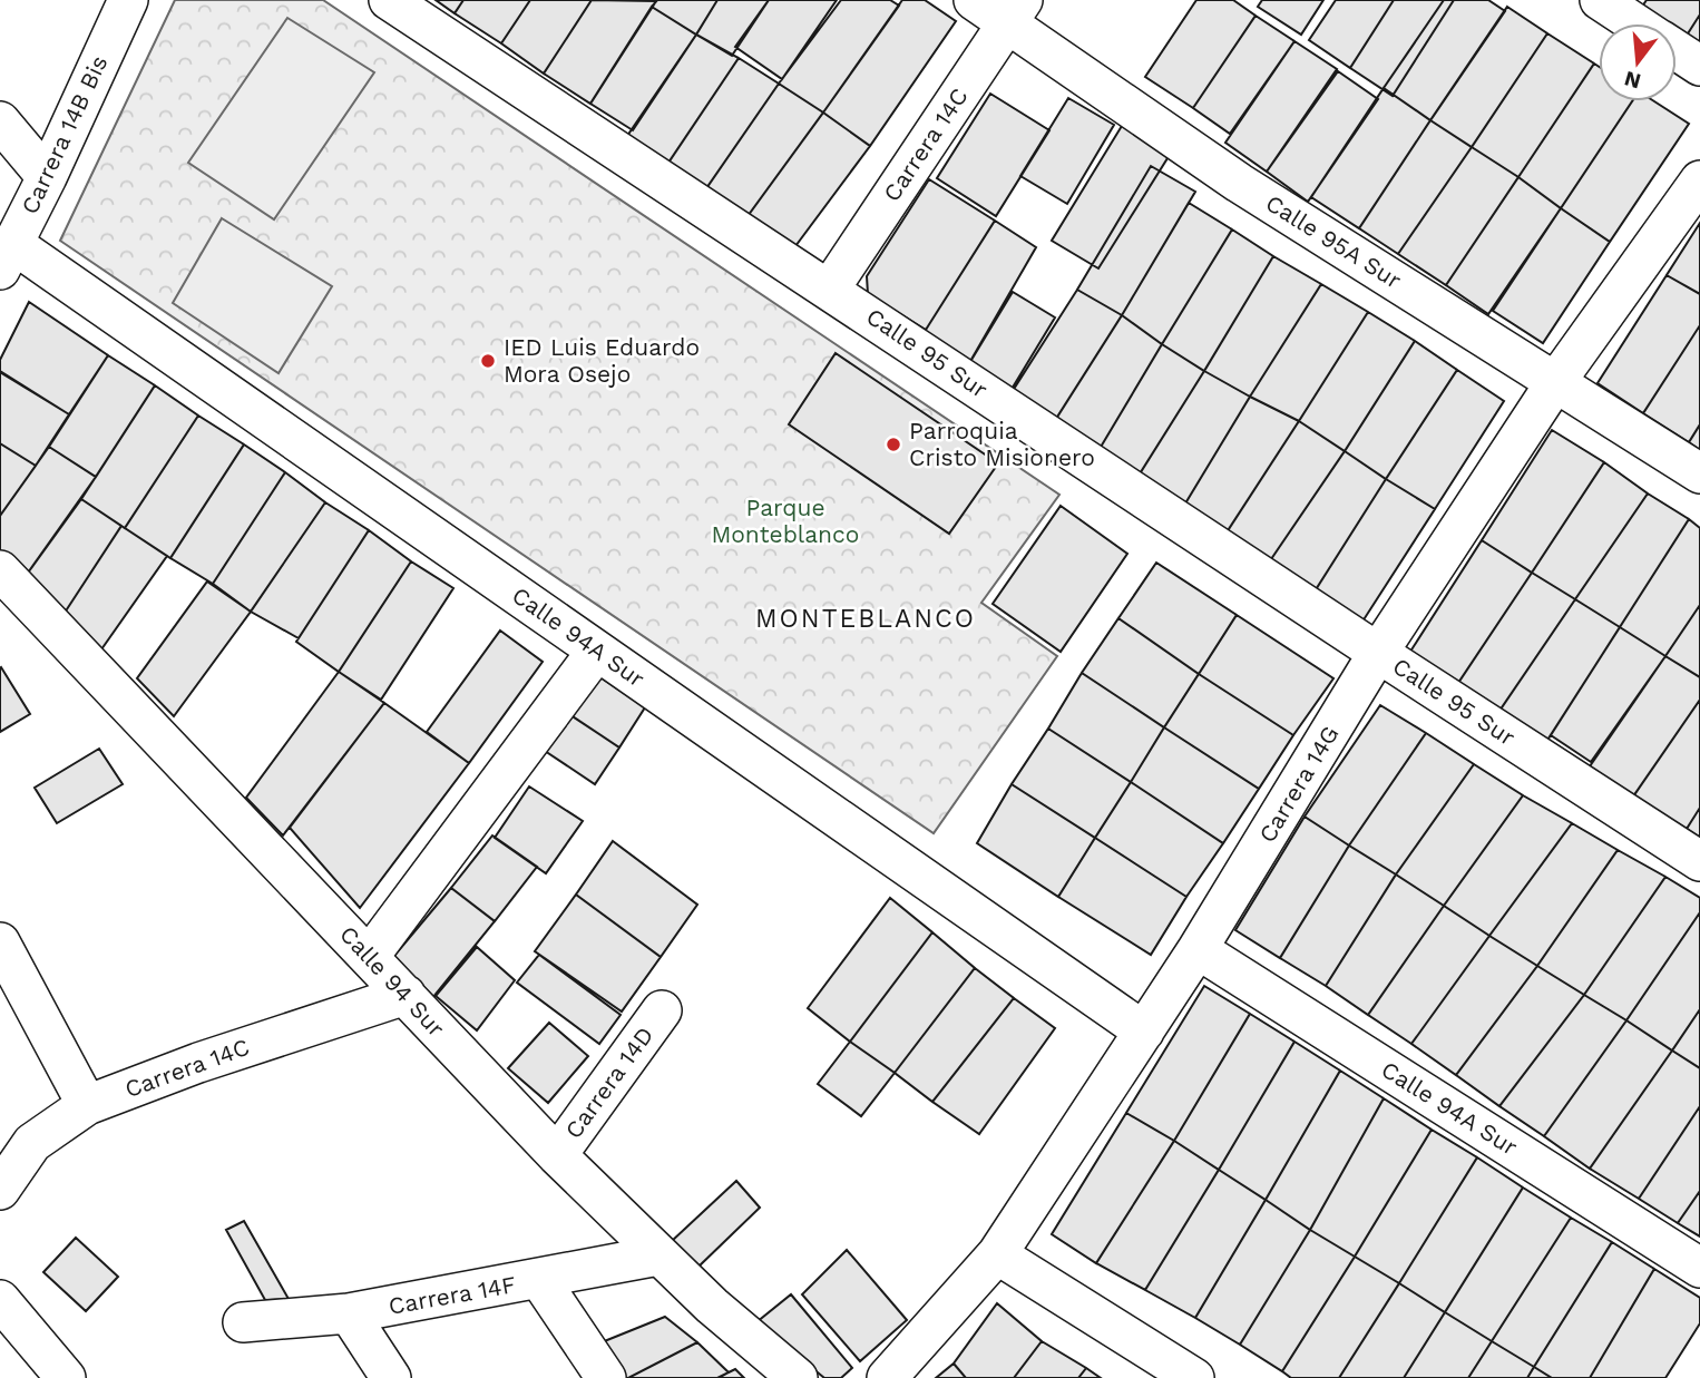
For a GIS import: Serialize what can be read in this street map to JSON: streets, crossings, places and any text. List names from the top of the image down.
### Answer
{
  "streets": {
    "street": [
      "Carrera 14B Bis",
      "Carrera 14C",
      "Calle 95A Sur",
      "Calle 95 Sur",
      "Calle 94A Sur",
      "Carrera 14G",
      "Calle 94 Sur",
      "Carrera 14D",
      "Carrera 14F"
    ]
  },
  "crossings": [
    ["Carrera 14B Bis", "Calle 94A Sur"],
    ["Carrera 14C", "Calle 95A Sur"],
    ["Carrera 14C", "Calle 95 Sur"],
    ["Carrera 14C", "Calle 94 Sur"],
    ["Calle 95A Sur", "Carrera 14G"],
    ["Calle 95 Sur", "Carrera 14G"],
    ["Calle 94A Sur", "Carrera 14G"],
    ["Calle 94 Sur", "Carrera 14D"],
    ["Calle 94 Sur", "Carrera 14F"]
  ],
  "districts": ["MONTEBLANCO"],
  "parks": ["Parque Monteblanco"],
  "places": ["IED Luis Eduardo Mora Osejo", "Parroquia Cristo Misionero"],
  "north": "bottom"
}
